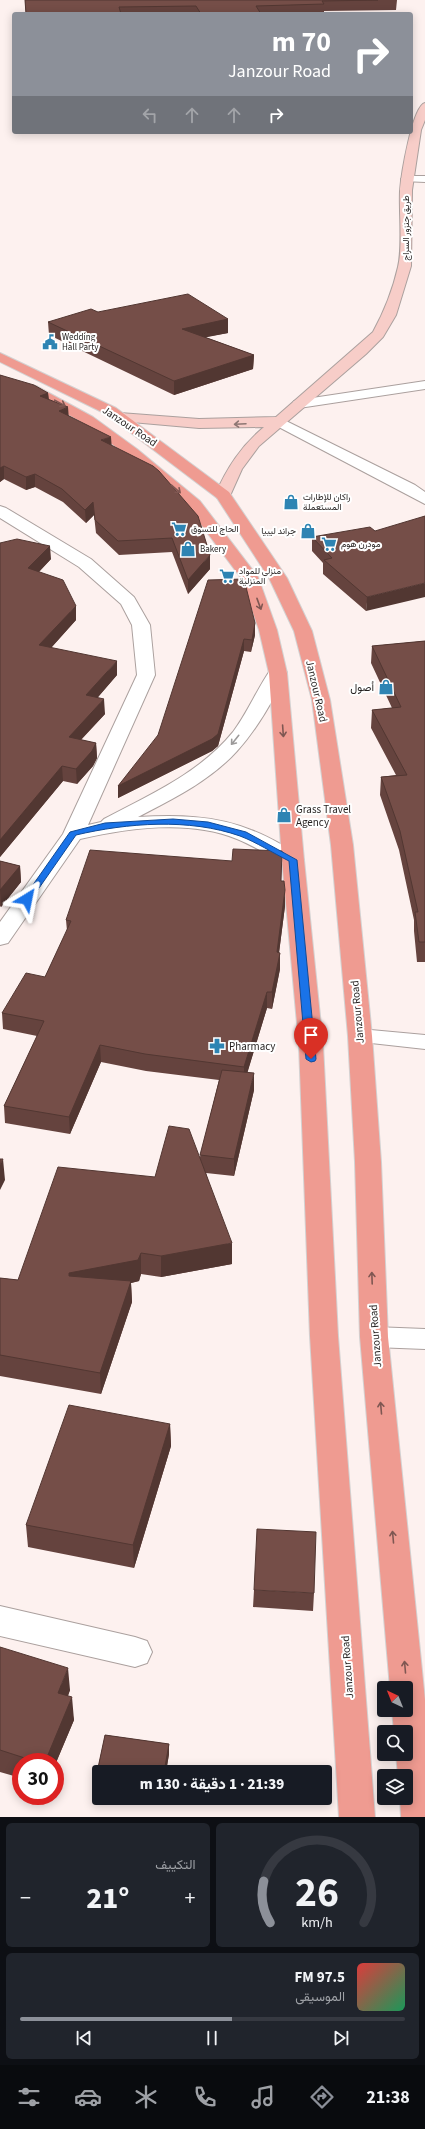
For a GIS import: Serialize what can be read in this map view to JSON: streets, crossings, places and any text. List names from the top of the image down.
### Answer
{
  "streets": {
    "main road": ["Janzour Road"],
    "street": ["طريق جنزور السراج"]
  },
  "crossings": [
    ["طريق جنزور السراج", "Janzour Road"]
  ],
  "places": {
    "public building": ["Wedding Hall Party"],
    "shop": [
      "راكان للإطارات المستعملة",
      "جراند ليبيا",
      "Bakery",
      "أصول",
      "Grass Travel Agency"
    ],
    "supermarket": ["الحاج للتسوق", "مودرن هوم", "منزلي للمواد المنزلية"],
    "pharmacy": ["Pharmacy"]
  },
  "north": "top left",
  "page": {
    "turn": ["70 m", "Janzour Road"],
    "limit": "30",
    "trip": "21:39 · 1 دقيقة · 130 m",
    "tile": "التكييف",
    "heat": ["−", "21°", "+"],
    "song": ["97.5 FM", "الموسيقى"],
    "tabs": "21:38",
    "gauge": ["26", "km/h"]
  }
}
